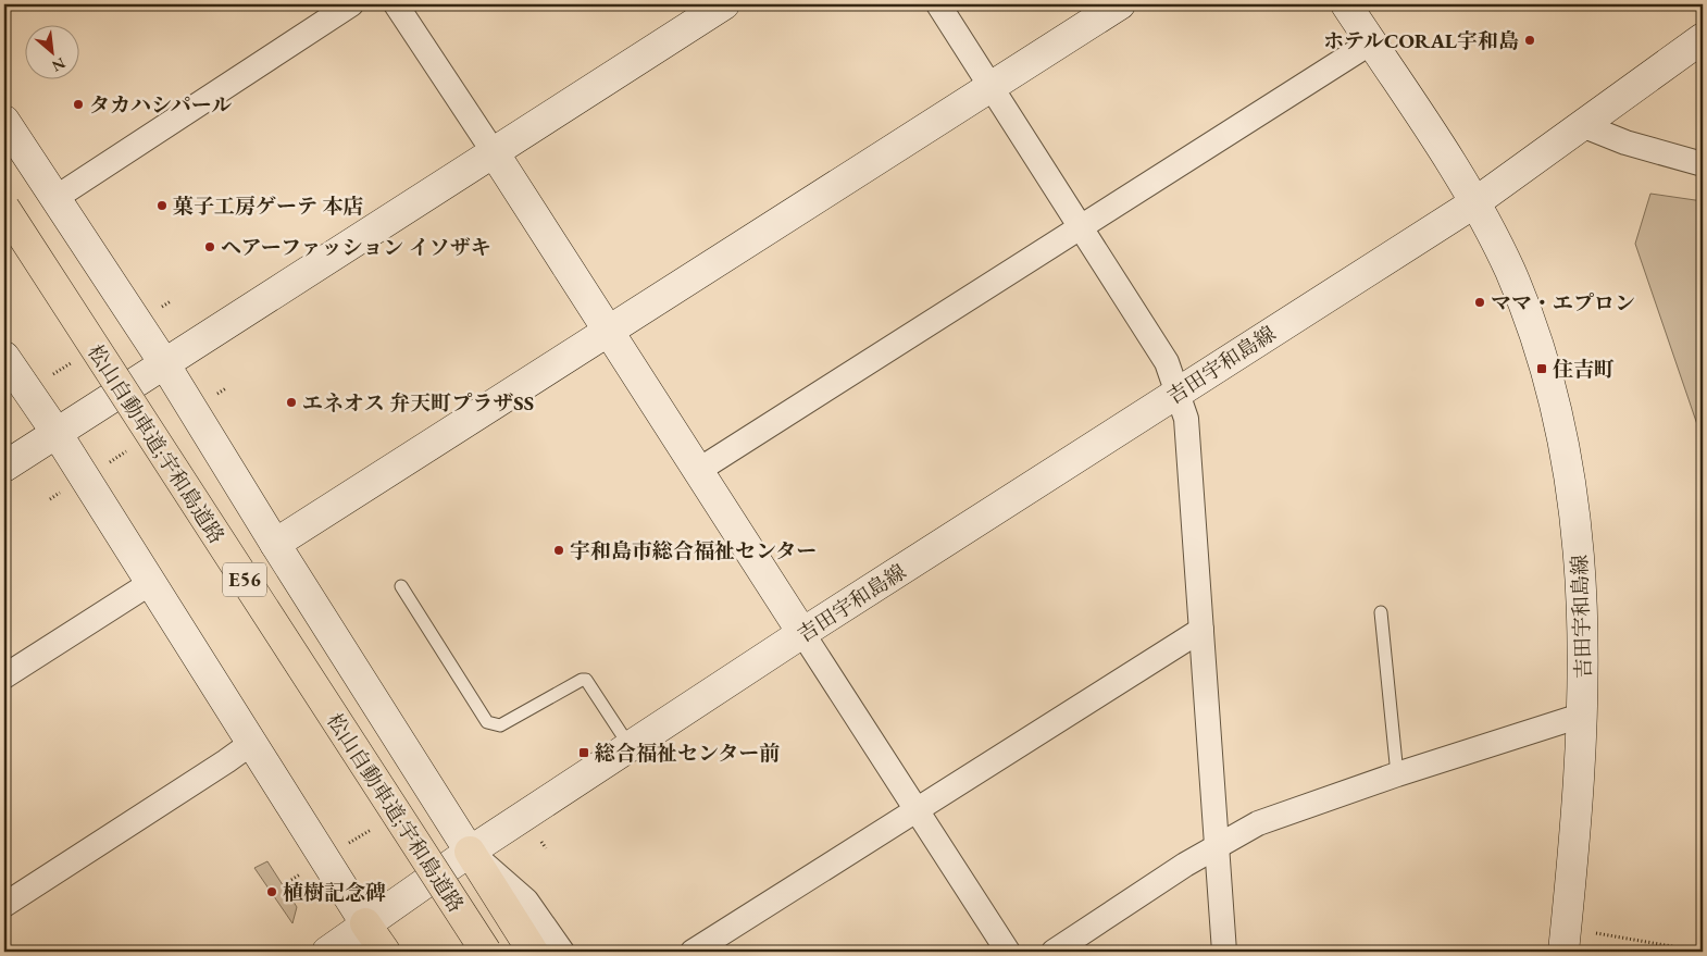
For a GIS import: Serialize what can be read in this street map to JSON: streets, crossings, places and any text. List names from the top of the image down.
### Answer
{
  "streets": {
    "highway": ["松山自動車道;宇和島道路", "E56"],
    "street": ["吉田宇和島線"]
  },
  "places": {
    "other": [
      "ホテルCORAL宇和島",
      "タカハシパール",
      "菓子工房ゲーテ 本店",
      "ヘアーファッション イソザキ",
      "ママ・エプロン",
      "エネオス 弁天町プラザSS",
      "宇和島市総合福祉センター",
      "植樹記念碑"
    ],
    "transit": ["住吉町", "総合福祉センター前"]
  },
  "north": "bottom right"
}
